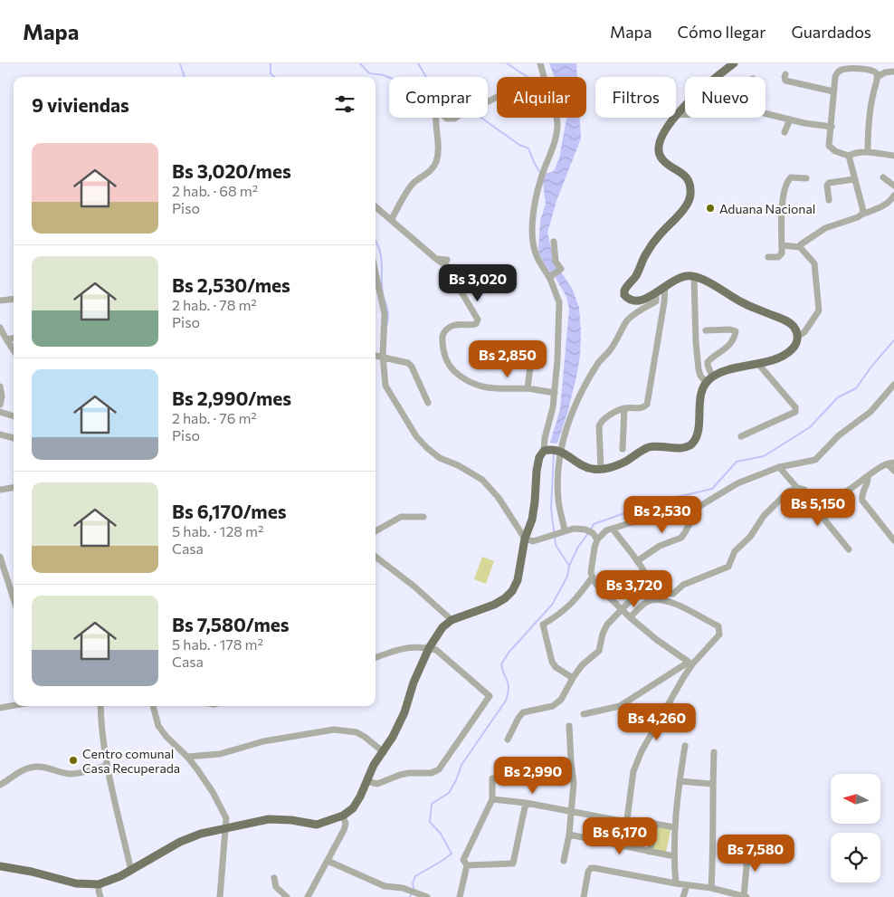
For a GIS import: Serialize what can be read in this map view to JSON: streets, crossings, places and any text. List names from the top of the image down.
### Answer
{
  "places": ["Aduana Nacional", "Centro comunal Casa Recuperada"],
  "north": "left",
  "page": {
    "header": "Mapa",
    "nav": ["Mapa", "Cómo llegar", "Guardados"],
    "chip": [
      "Comprar",
      "Alquilar",
      "Filtros",
      "Nuevo"
    ],
    "heading": "9 viviendas",
    "list": [
      {
        "name": "Bs 3,020/mes",
        "note": "2 hab. · 68 m² · Piso"
      },
      {
        "name": "Bs 2,530/mes",
        "note": "2 hab. · 78 m² · Piso"
      },
      {
        "name": "Bs 2,990/mes",
        "note": "2 hab. · 76 m² · Piso"
      },
      {
        "name": "Bs 6,170/mes",
        "note": "5 hab. · 128 m² · Casa"
      },
      {
        "name": "Bs 7,580/mes",
        "note": "5 hab. · 178 m² · Casa"
      }
    ],
    "price": [
      "Bs 3,020",
      "Bs 2,850",
      "Bs 5,150",
      "Bs 2,530",
      "Bs 3,720",
      "Bs 4,260",
      "Bs 2,990",
      "Bs 6,170",
      "Bs 7,580"
    ]
  }
}
